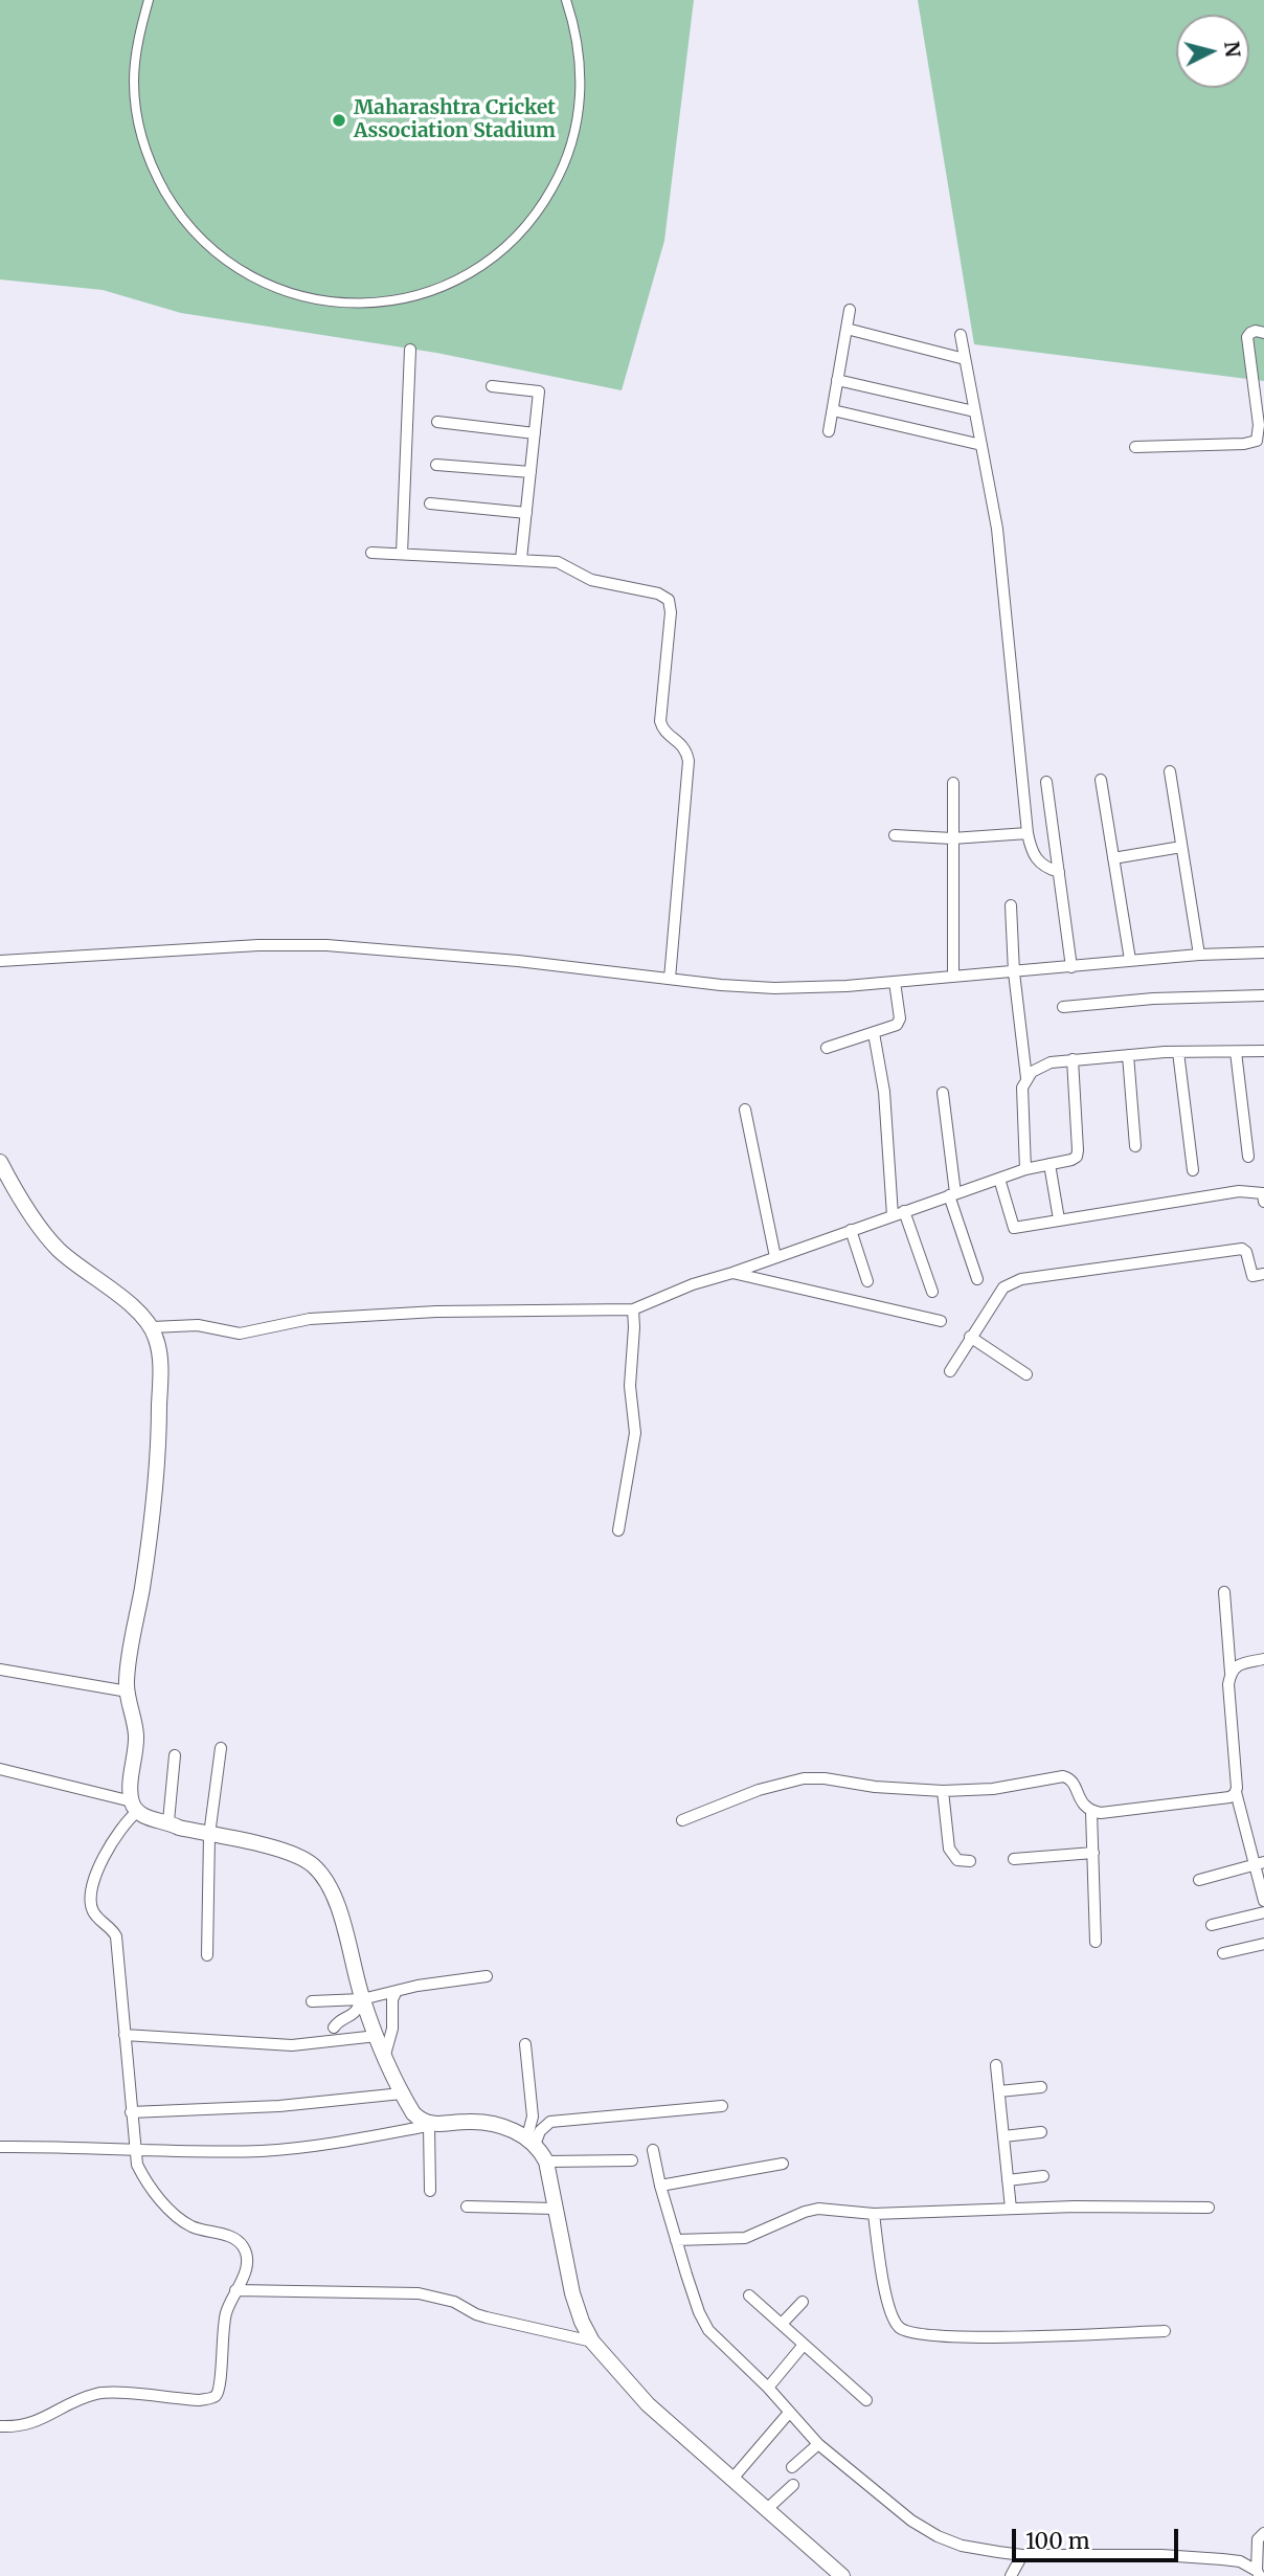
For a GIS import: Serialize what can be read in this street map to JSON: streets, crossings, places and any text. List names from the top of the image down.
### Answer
{
  "places": ["Maharashtra Cricket Association Stadium"],
  "scale_bar": "100 m",
  "north": "right"
}
